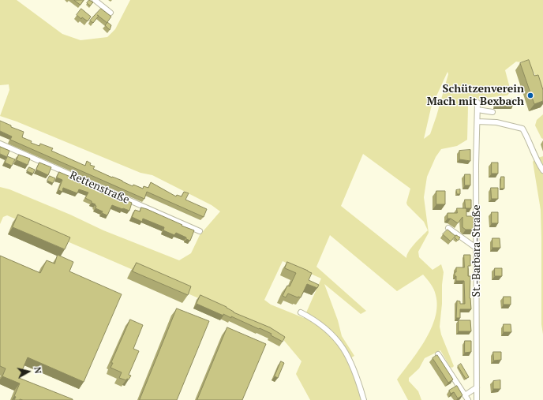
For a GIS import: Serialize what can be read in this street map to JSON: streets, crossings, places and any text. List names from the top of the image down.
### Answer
{
  "streets": {
    "street": ["Rettenstraße", "St.-Barbara-Straße"]
  },
  "places": ["Schützenverein Mach mit Bexbach"],
  "north": "right"
}
